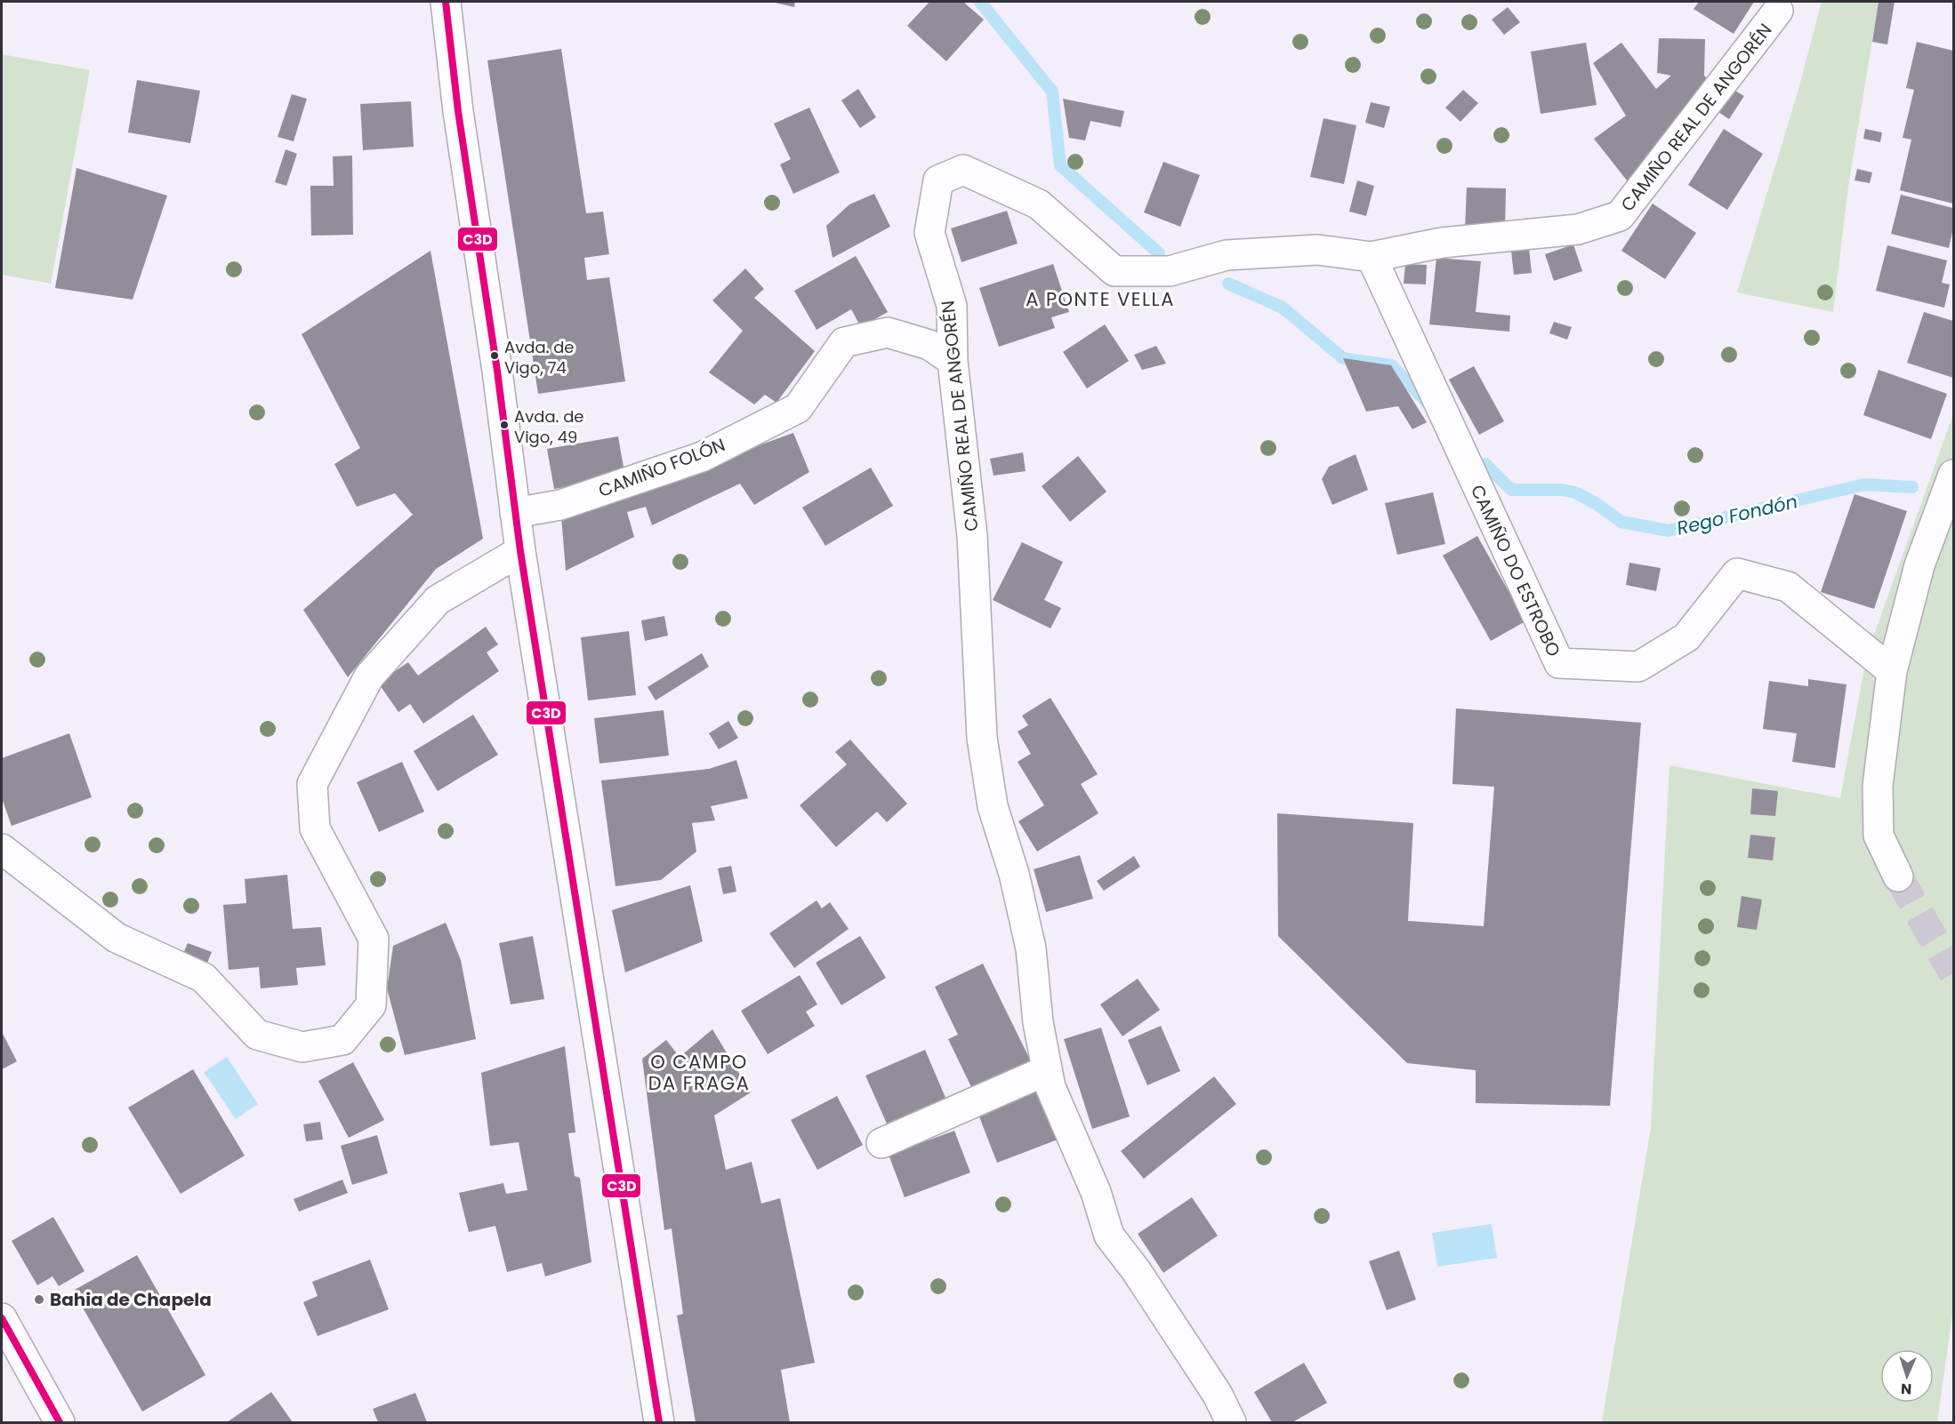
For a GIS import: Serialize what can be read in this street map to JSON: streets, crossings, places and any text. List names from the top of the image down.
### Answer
{
  "streets": {
    "main road": ["CAMIÑO REAL DE ANGORÉN", "CAMIÑO FOLÓN", "CAMIÑO DO ESTROBO"]
  },
  "crossings": [
    ["CAMIÑO REAL DE ANGORÉN", "CAMIÑO FOLÓN"],
    ["CAMIÑO REAL DE ANGORÉN", "CAMIÑO DO ESTROBO"]
  ],
  "districts": ["A PONTE VELLA", "O CAMPO DA FRAGA"],
  "water": ["Rego Fondón"],
  "places": ["Avda. de Vigo, 74", "Avda. de Vigo, 49", "Bahia de Chapela"],
  "lines": ["transit line C3D"],
  "north": "bottom"
}
